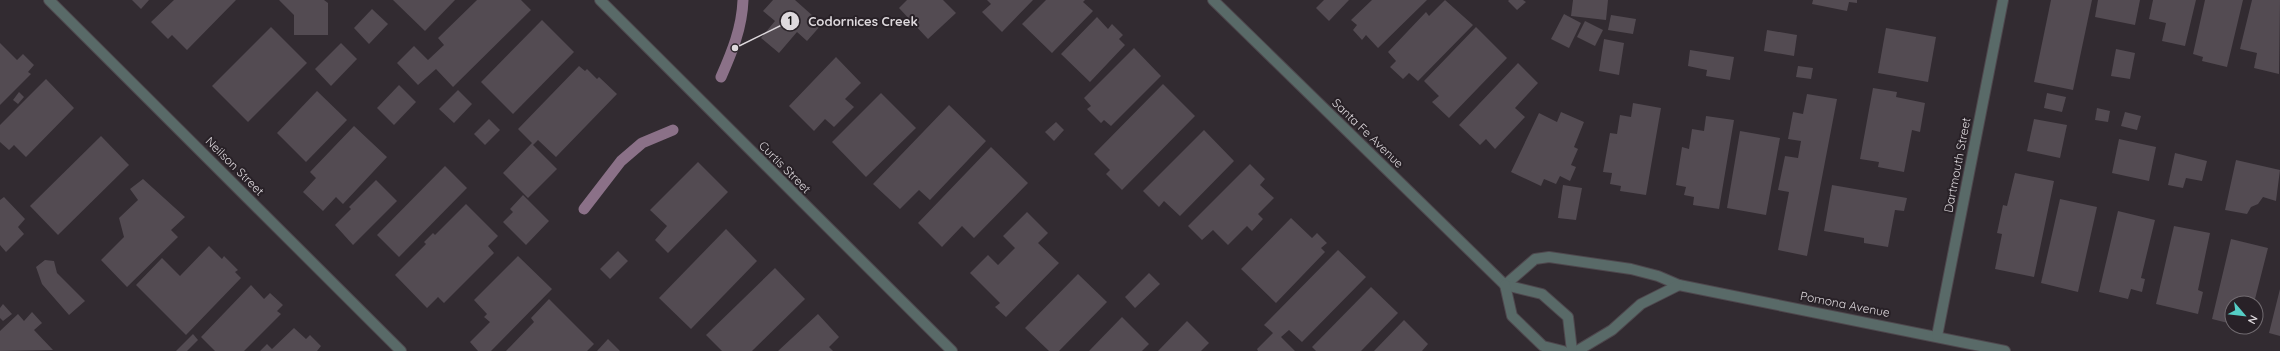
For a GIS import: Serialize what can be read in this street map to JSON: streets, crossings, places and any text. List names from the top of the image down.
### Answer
{
  "streets": {
    "street": [
      "Santa Fe Avenue",
      "Dartmouth Street",
      "Neilson Street",
      "Curtis Street",
      "Pomona Avenue"
    ]
  },
  "crossings": [
    ["Santa Fe Avenue", "Pomona Avenue"],
    ["Dartmouth Street", "Pomona Avenue"]
  ],
  "places": ["Codornices Creek"],
  "north": "bottom right"
}
